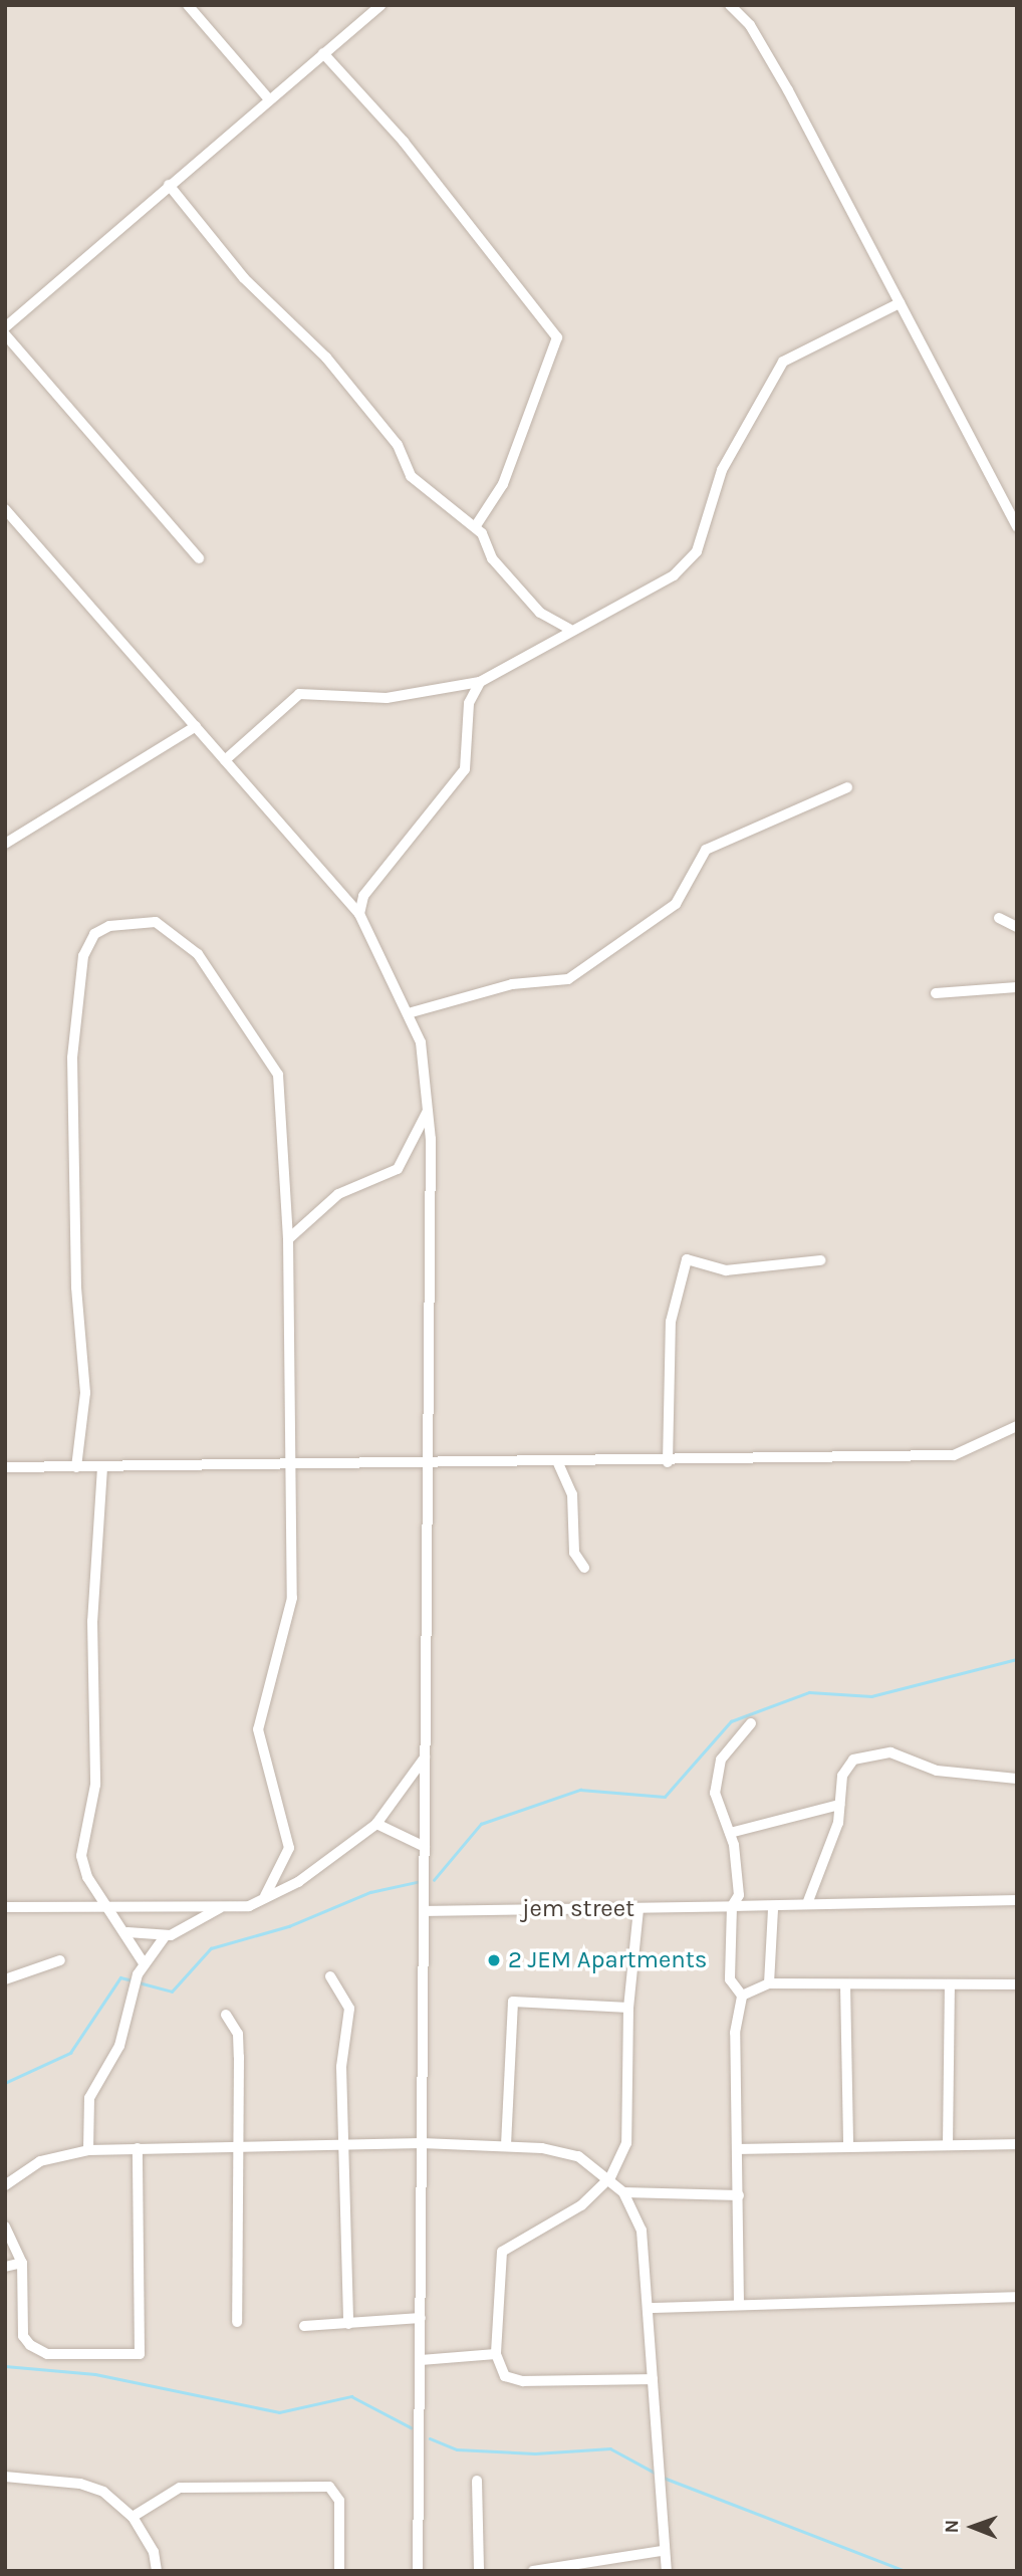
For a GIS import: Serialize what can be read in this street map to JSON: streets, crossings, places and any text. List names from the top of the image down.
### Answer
{
  "streets": {
    "street": ["jem street"]
  },
  "places": ["2 JEM Apartments"],
  "north": "left"
}
